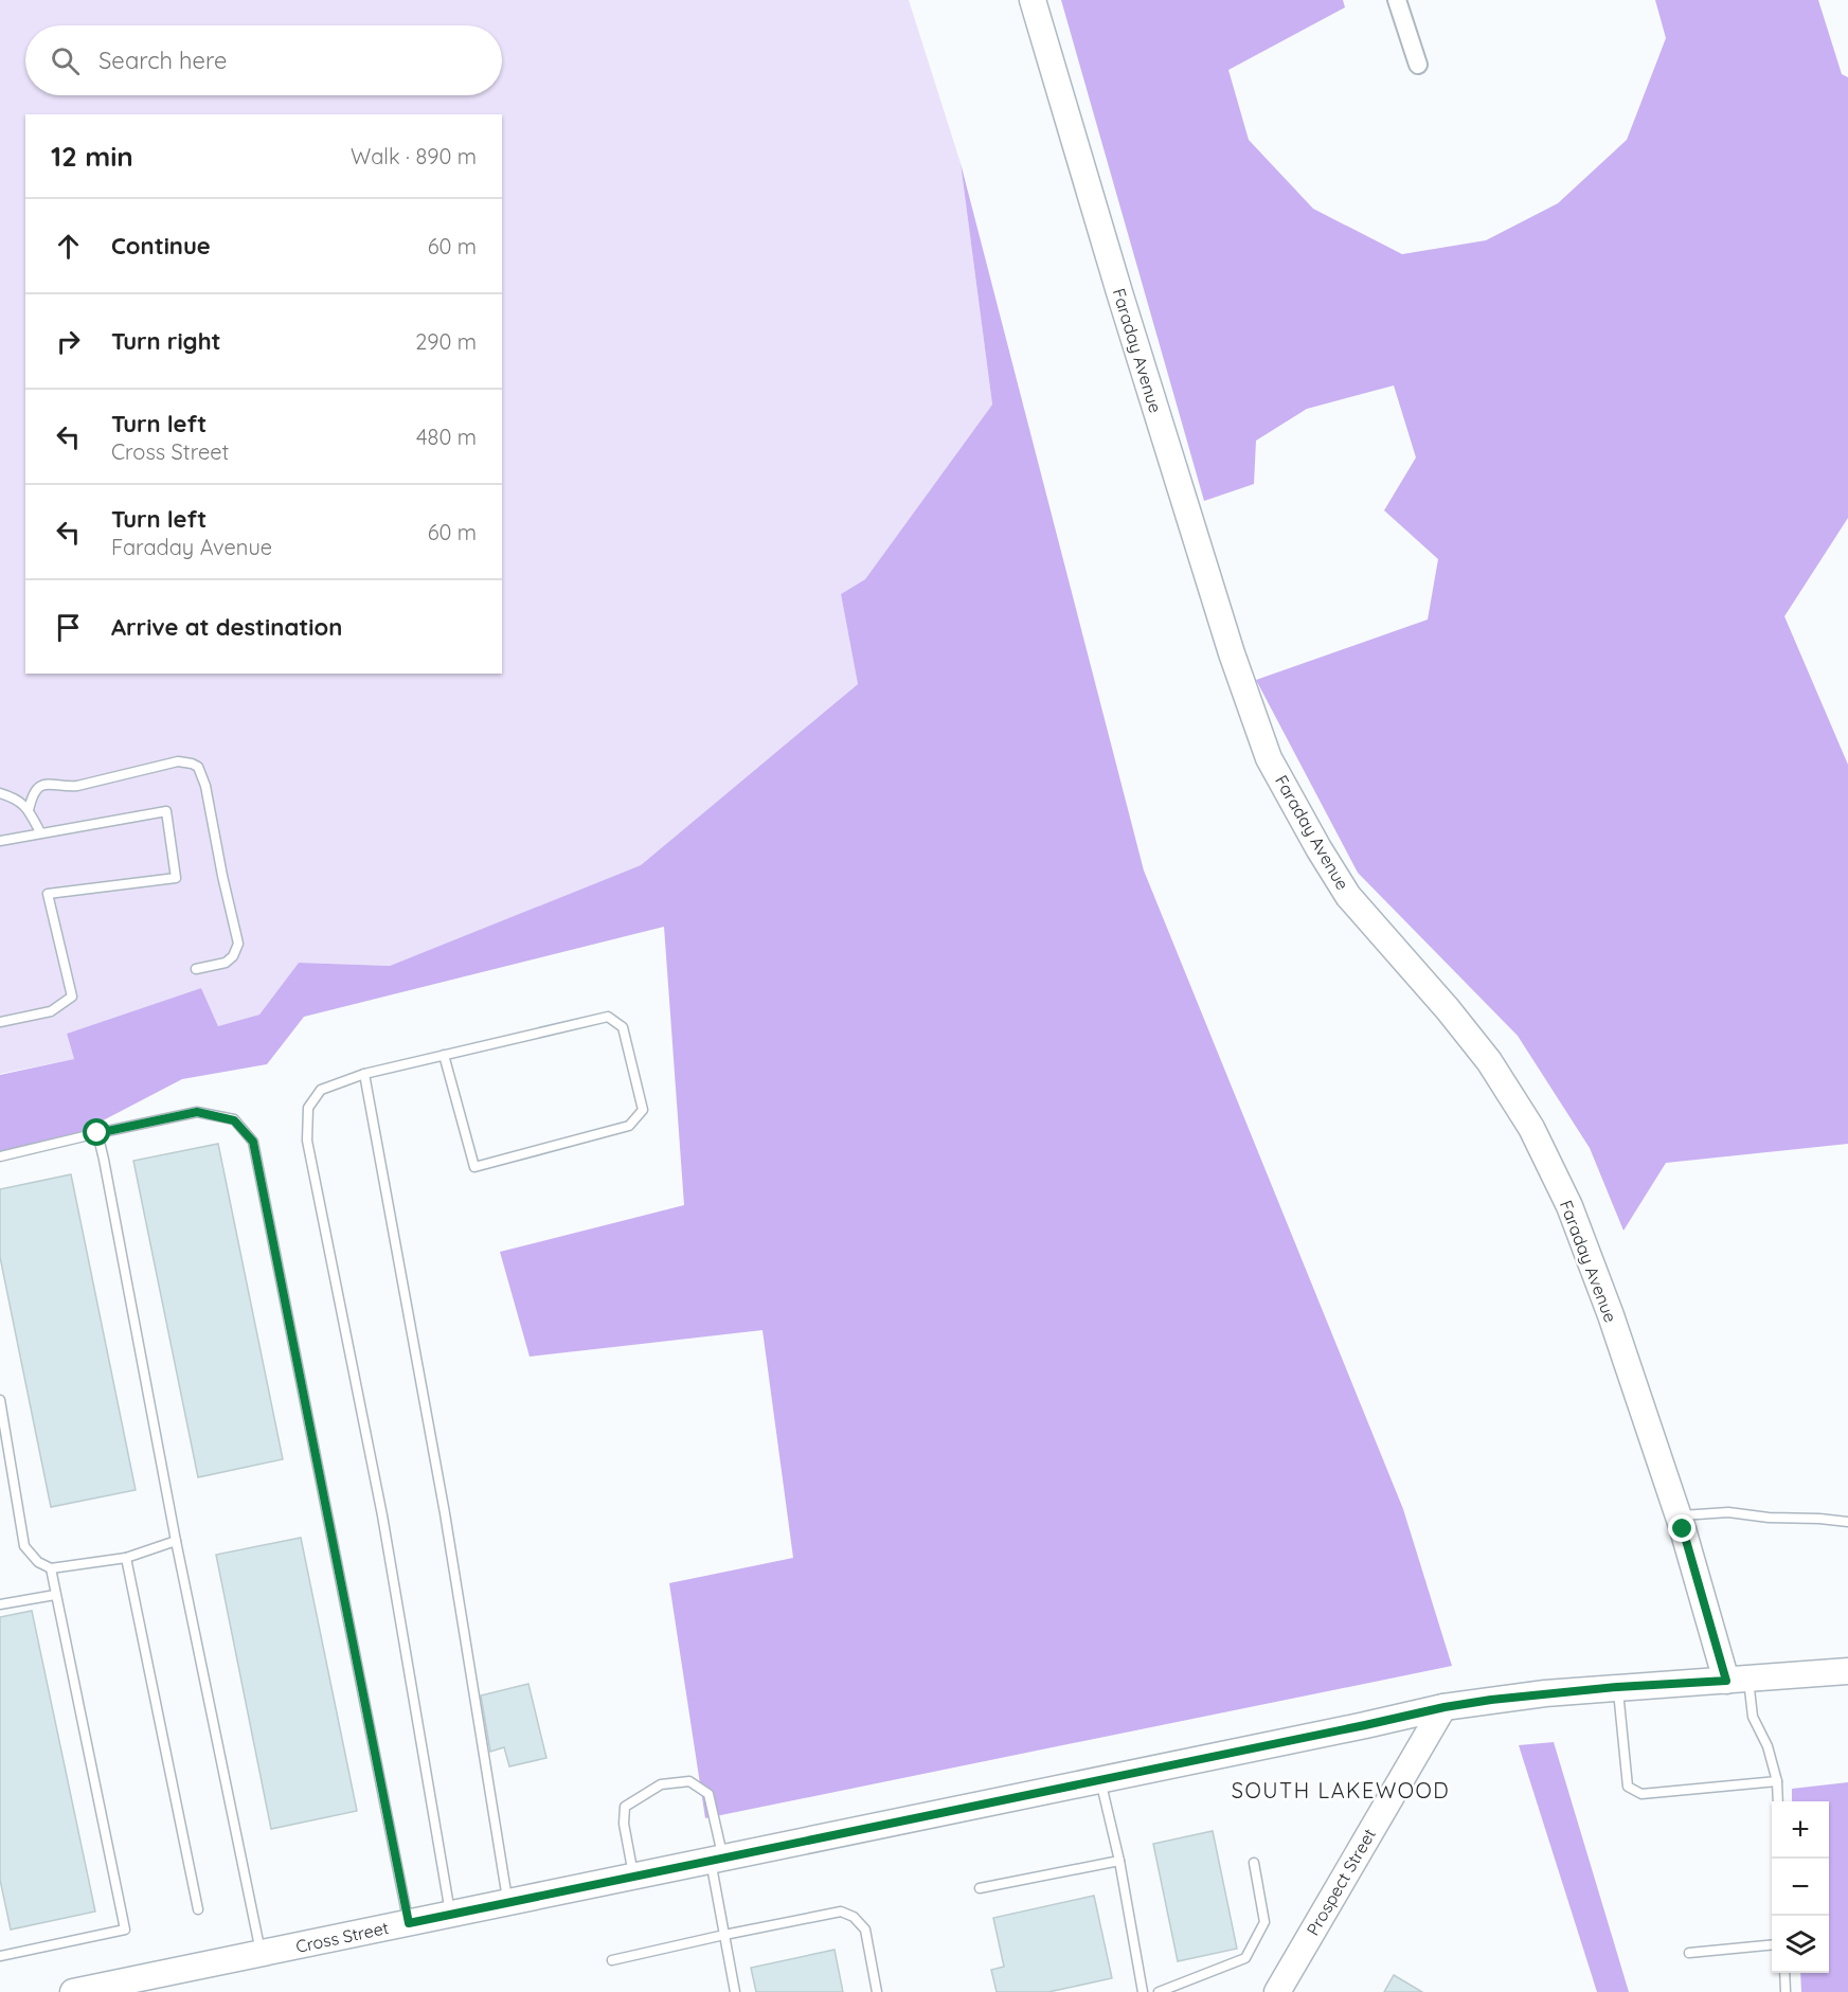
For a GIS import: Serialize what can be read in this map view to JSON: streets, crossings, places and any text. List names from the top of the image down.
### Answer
{
  "streets": {
    "street": ["Faraday Avenue", "Prospect Street", "Cross Street"]
  },
  "crossings": [
    ["Faraday Avenue", "Cross Street"],
    ["Prospect Street", "Cross Street"]
  ],
  "districts": ["SOUTH LAKEWOOD"],
  "page": {
    "search": "Search here",
    "heading": ["12 min", "Walk · 890 m"],
    "list": [
      ["Continue", "60 m"],
      ["Turn right", "290 m"],
      ["Turn left", "Cross Street", "480 m"],
      ["Turn left", "Faraday Avenue", "60 m"],
      "Arrive at destination"
    ],
    "map_buttons": ["+", "−"]
  }
}
